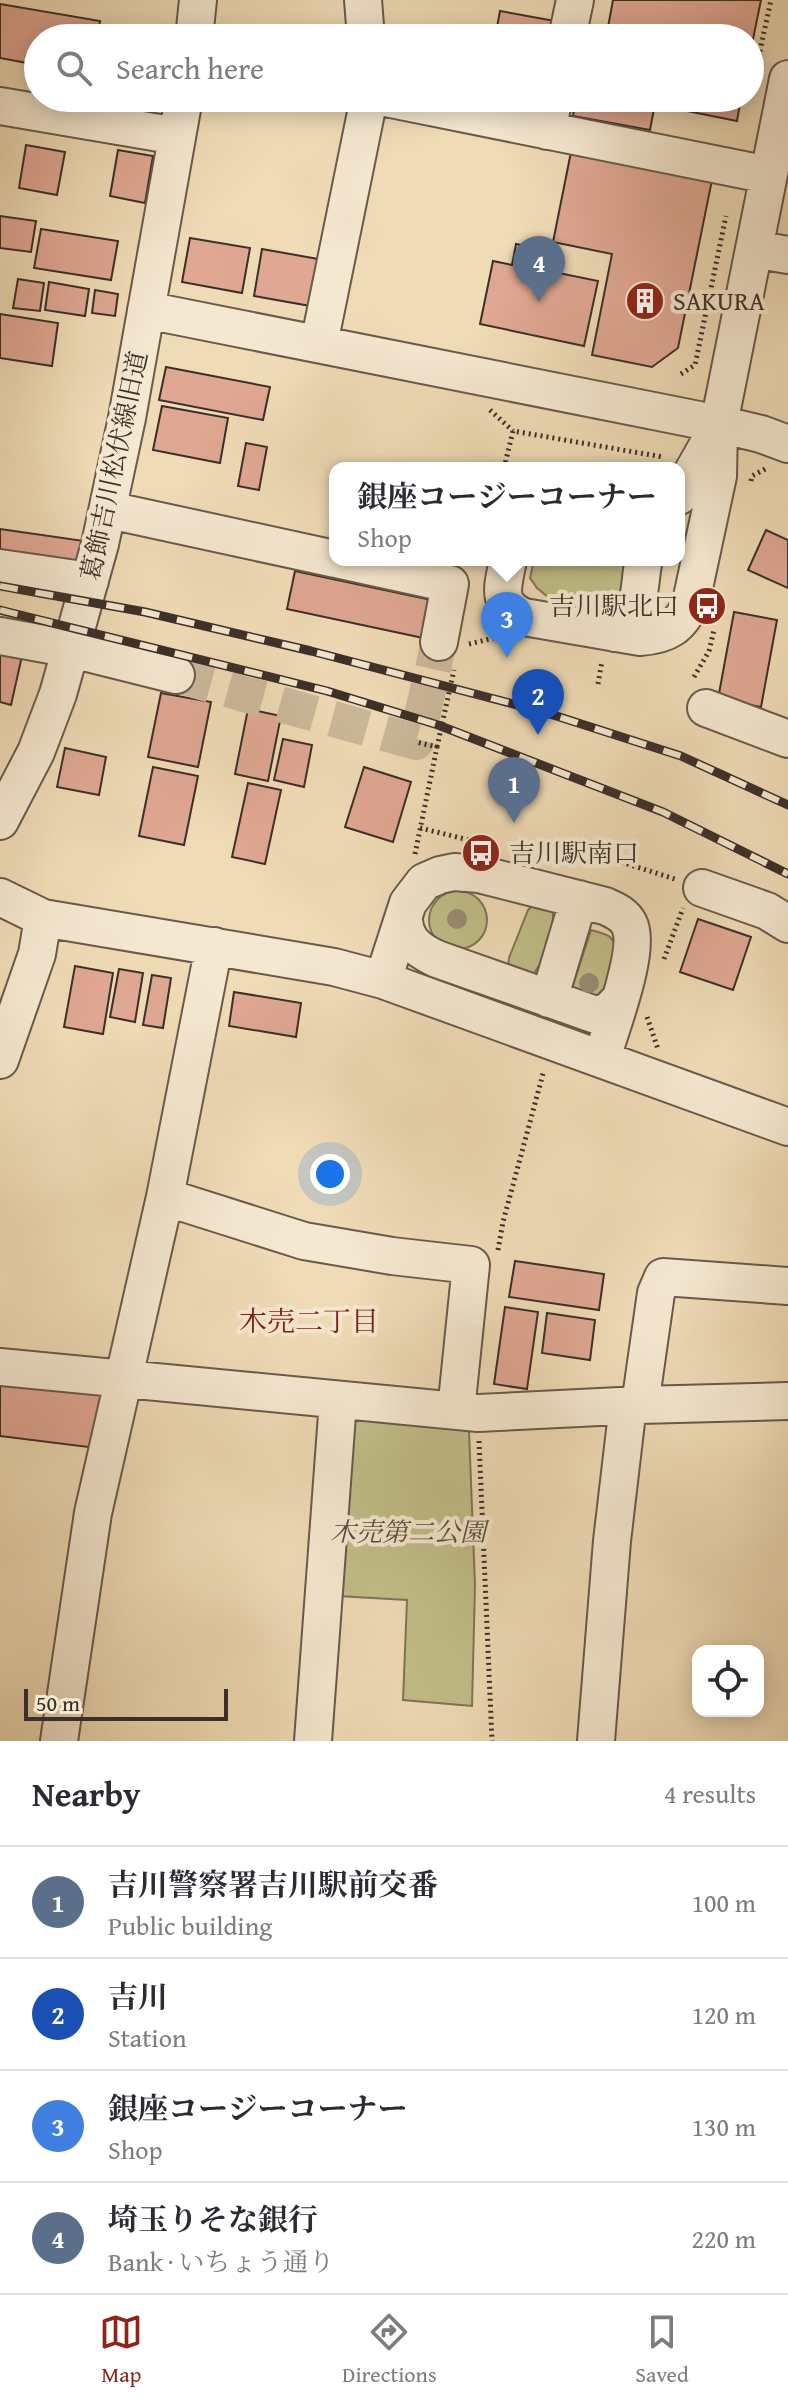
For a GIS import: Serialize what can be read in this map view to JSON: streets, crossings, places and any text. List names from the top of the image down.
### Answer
{
  "streets": {
    "street": ["葛飾吉川松伏線旧道"]
  },
  "districts": ["木売二丁目"],
  "parks": ["木売第二公園"],
  "places": {
    "building": ["SAKURA"],
    "bus stop": ["吉川駅北口", "吉川駅南口"]
  },
  "scale_bar": "50 m",
  "page": {
    "search": "Search here",
    "pins": [
      "4",
      "3",
      "2",
      "1"
    ],
    "popup": ["銀座コージーコーナー", "Shop"],
    "scale": "50 m",
    "heading": ["Nearby", "4 results"],
    "list": [
      {
        "mark": "1",
        "name": "吉川警察署吉川駅前交番",
        "note": "Public building",
        "value": "100 m"
      },
      {
        "mark": "2",
        "name": "吉川",
        "note": "Station",
        "value": "120 m"
      },
      {
        "mark": "3",
        "name": "銀座コージーコーナー",
        "note": "Shop",
        "value": "130 m"
      },
      {
        "mark": "4",
        "name": "埼玉りそな銀行",
        "note": "Bank · いちょう通り",
        "value": "220 m"
      }
    ],
    "nav": ["Map", "Directions", "Saved"]
  }
}
